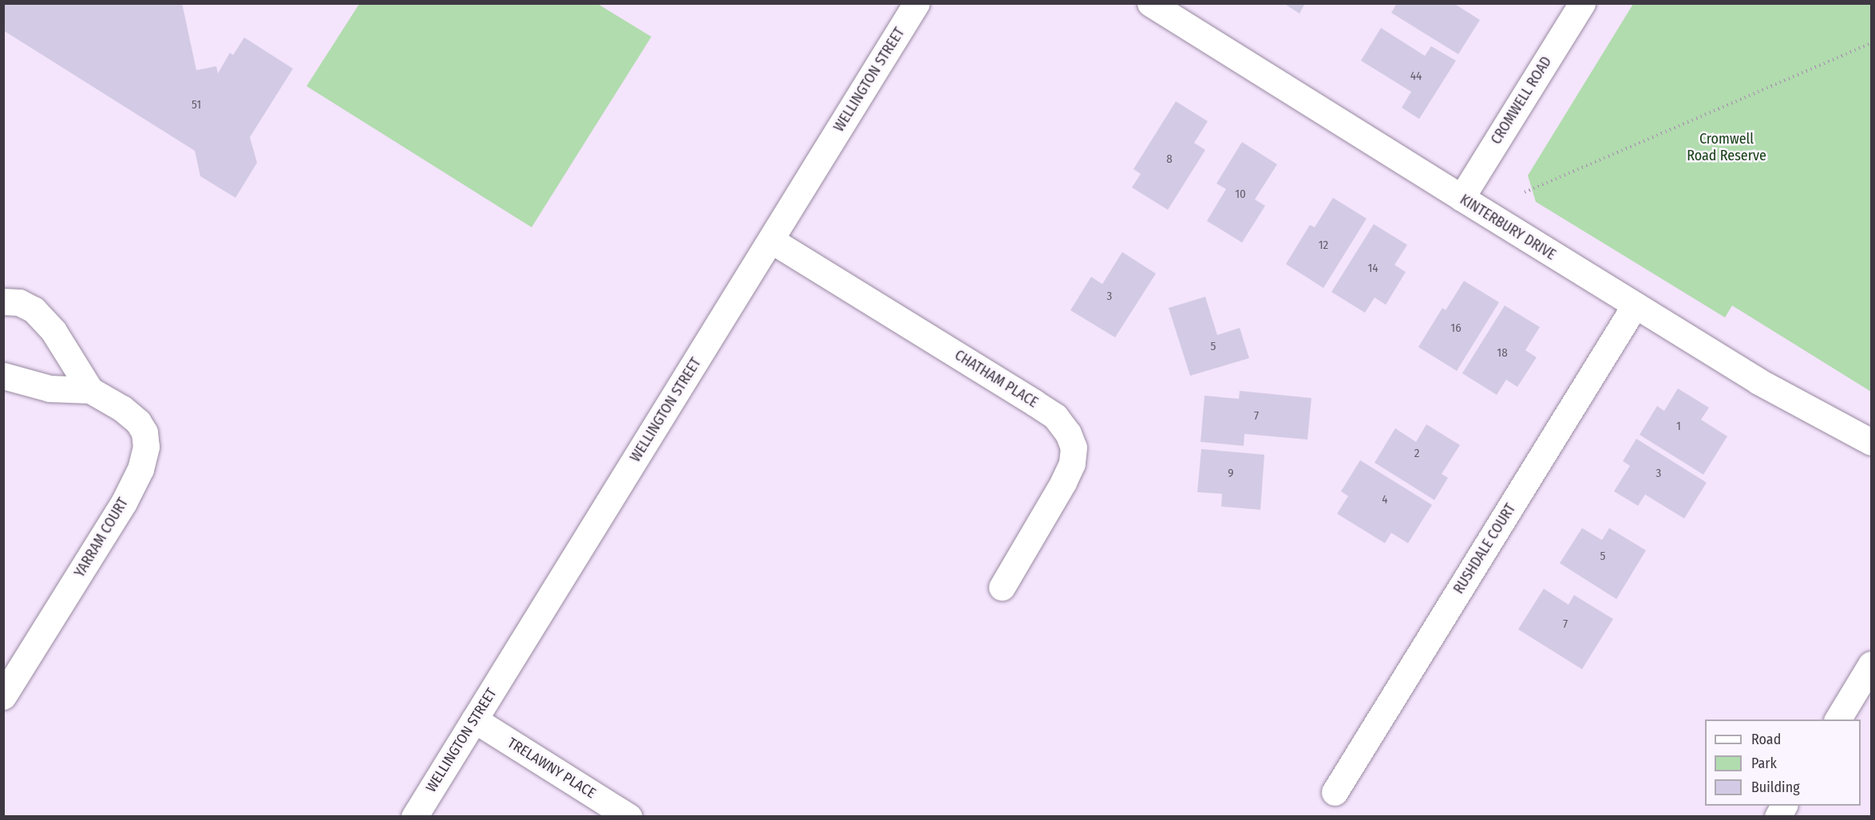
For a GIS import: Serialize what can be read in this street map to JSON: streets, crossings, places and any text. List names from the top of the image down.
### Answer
{
  "streets": {
    "street": [
      "WELLINGTON STREET",
      "CROMWELL ROAD",
      "KINTERBURY DRIVE",
      "CHATHAM PLACE",
      "YARRAM COURT",
      "RUSHDALE COURT",
      "TRELAWNY PLACE"
    ]
  },
  "crossings": [
    ["WELLINGTON STREET", "CHATHAM PLACE"],
    ["WELLINGTON STREET", "TRELAWNY PLACE"],
    ["CROMWELL ROAD", "KINTERBURY DRIVE"],
    ["KINTERBURY DRIVE", "RUSHDALE COURT"]
  ],
  "parks": ["Cromwell Road Reserve"],
  "house_numbers": [
    "44",
    "51",
    "8",
    "10",
    "12",
    "14",
    "3",
    "16",
    "5",
    "18",
    "7",
    "1",
    "2",
    "9",
    "3",
    "4",
    "5",
    "7"
  ],
  "legend": ["Road", "Park", "Building"]
}
